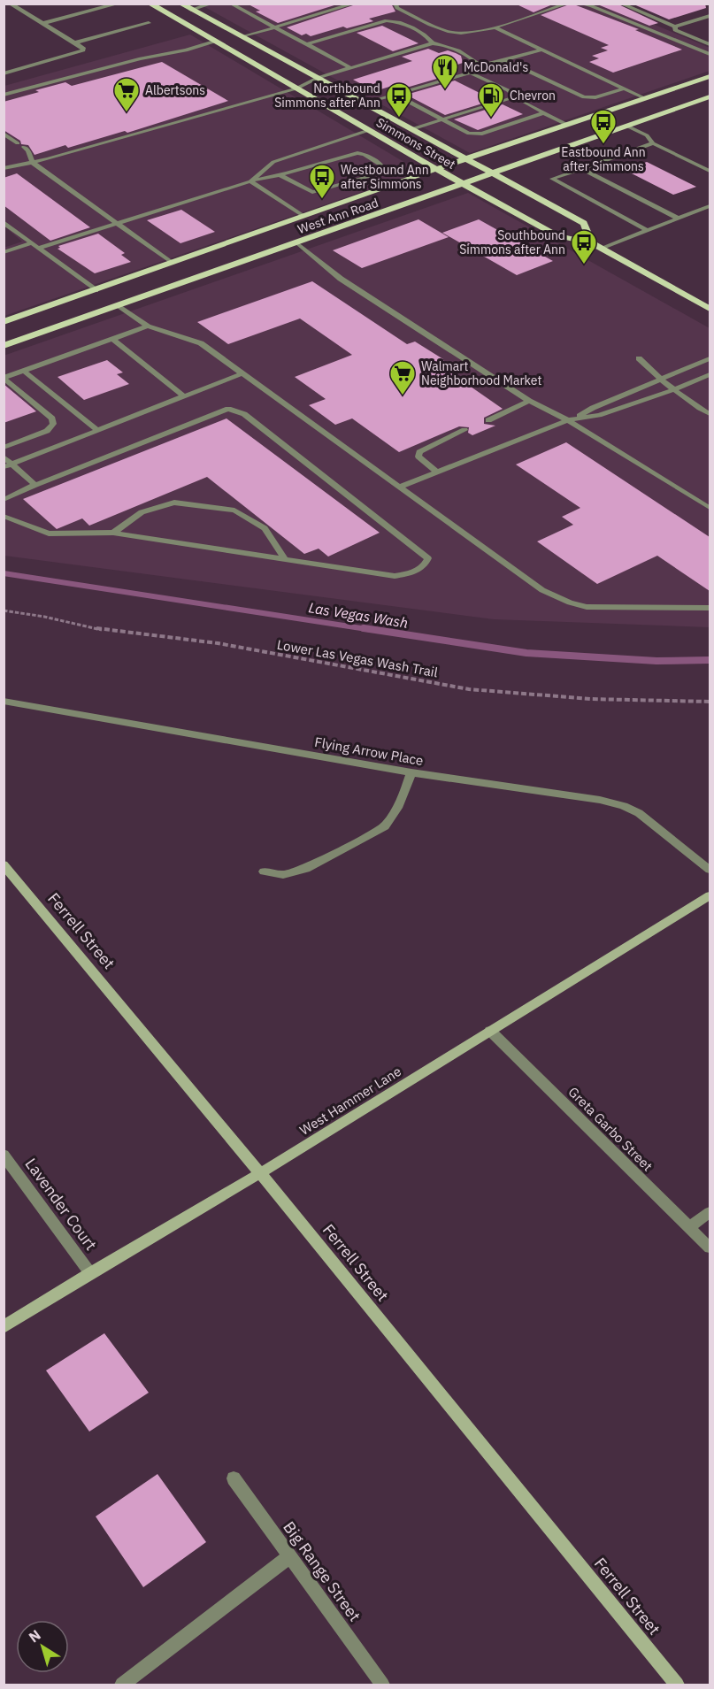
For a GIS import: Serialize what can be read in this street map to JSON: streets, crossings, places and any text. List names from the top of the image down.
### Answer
{
  "streets": {
    "main road": ["Simmons Street", "West Ann Road"],
    "street": [
      "Flying Arrow Place",
      "Ferrell Street",
      "West Hammer Lane",
      "Greta Garbo Street",
      "Lavender Court",
      "Big Range Street"
    ],
    "path": ["Lower Las Vegas Wash Trail"]
  },
  "crossings": [
    ["Simmons Street", "West Ann Road"],
    ["Ferrell Street", "West Hammer Lane"],
    ["West Hammer Lane", "Greta Garbo Street"],
    ["West Hammer Lane", "Lavender Court"]
  ],
  "water": ["Las Vegas Wash"],
  "places": {
    "restaurant": ["McDonald's"],
    "supermarket": ["Albertsons", "Walmart Neighborhood Market"],
    "bus stop": [
      "Northbound Simmons after Ann",
      "Eastbound Ann after Simmons",
      "Westbound Ann after Simmons",
      "Southbound Simmons after Ann"
    ],
    "fuel station": ["Chevron"]
  },
  "north": "top left"
}
